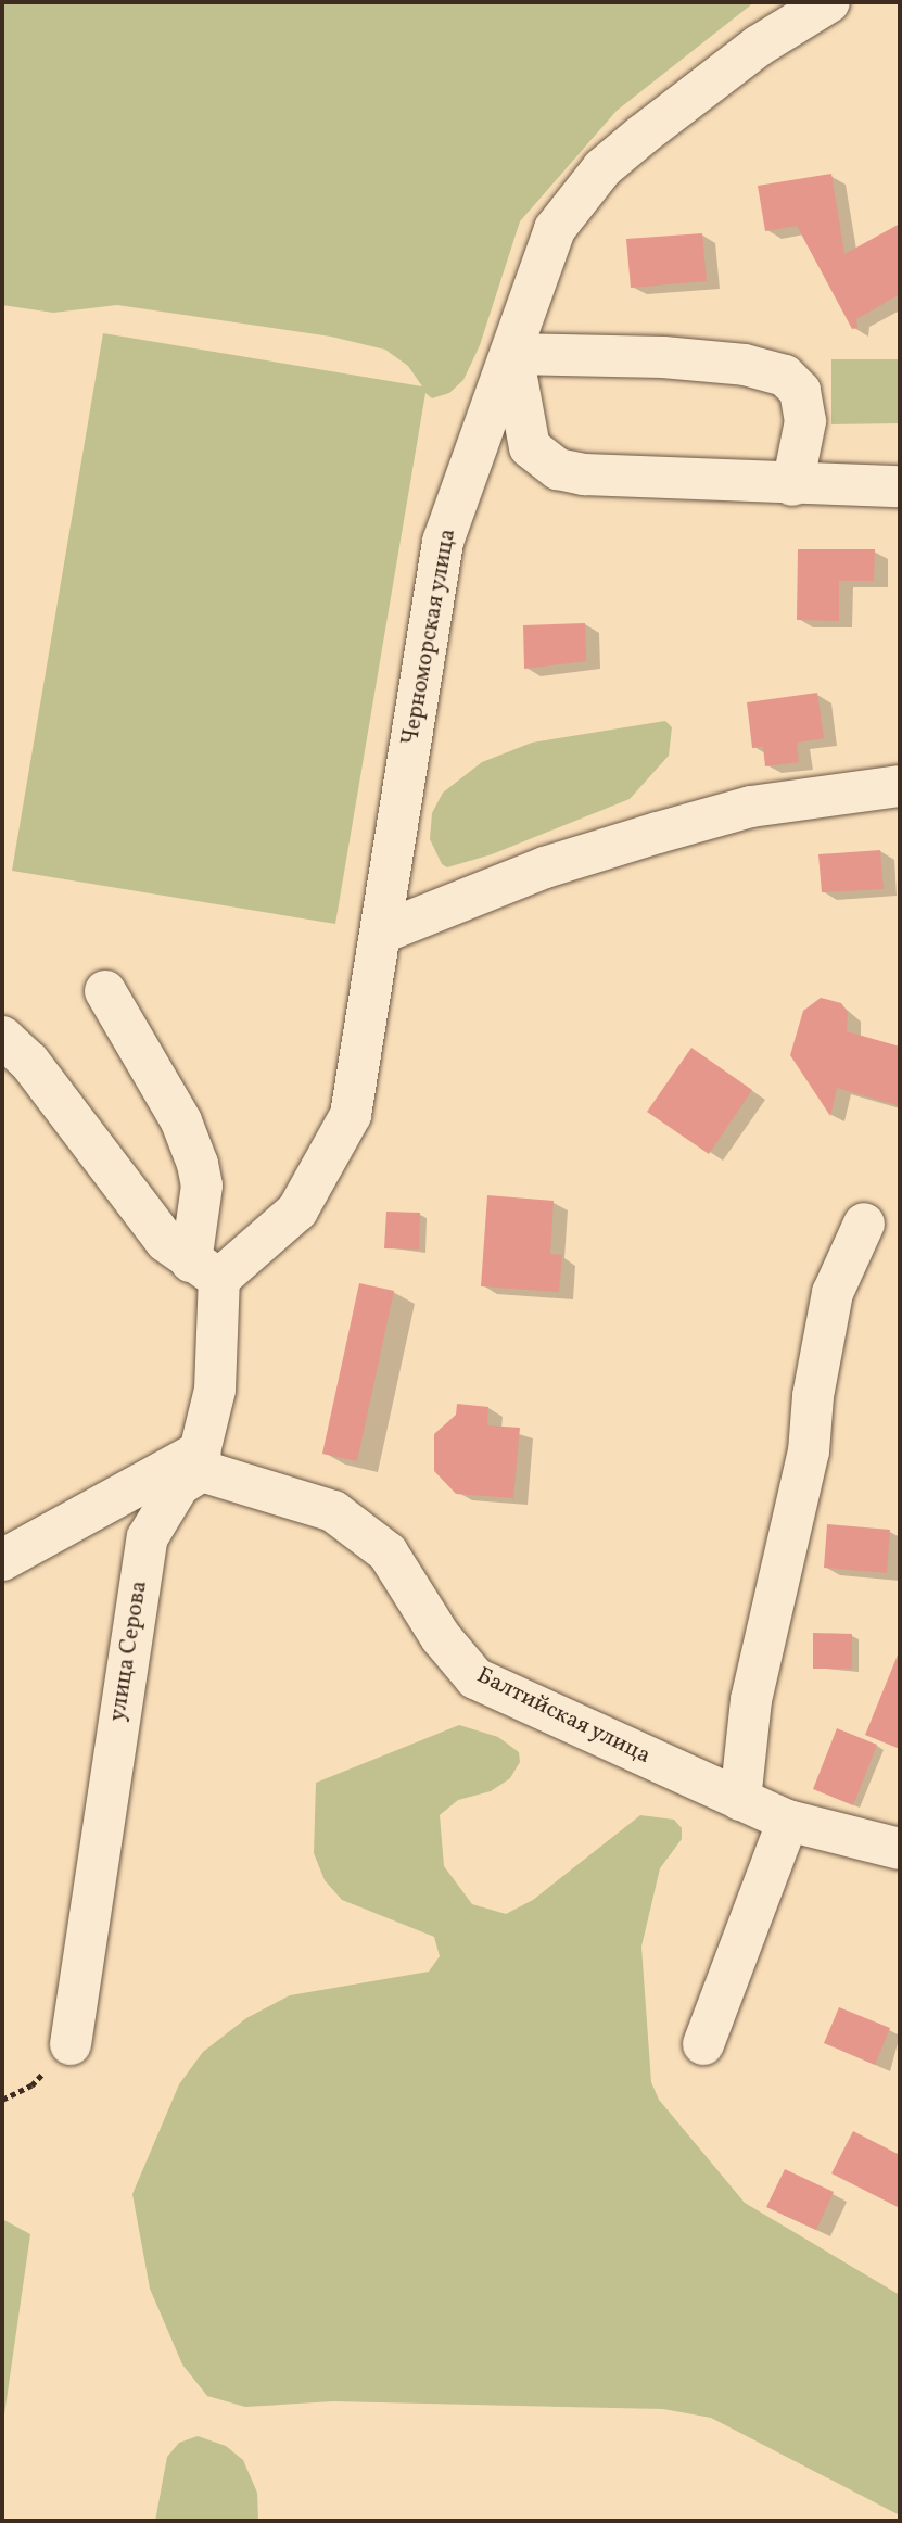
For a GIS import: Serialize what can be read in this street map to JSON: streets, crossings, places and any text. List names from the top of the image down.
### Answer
{
  "streets": {
    "street": ["Черноморская улица", "улица Серова", "Балтийская улица"]
  },
  "crossings": [
    ["улица Серова", "Балтийская улица"]
  ]
}
